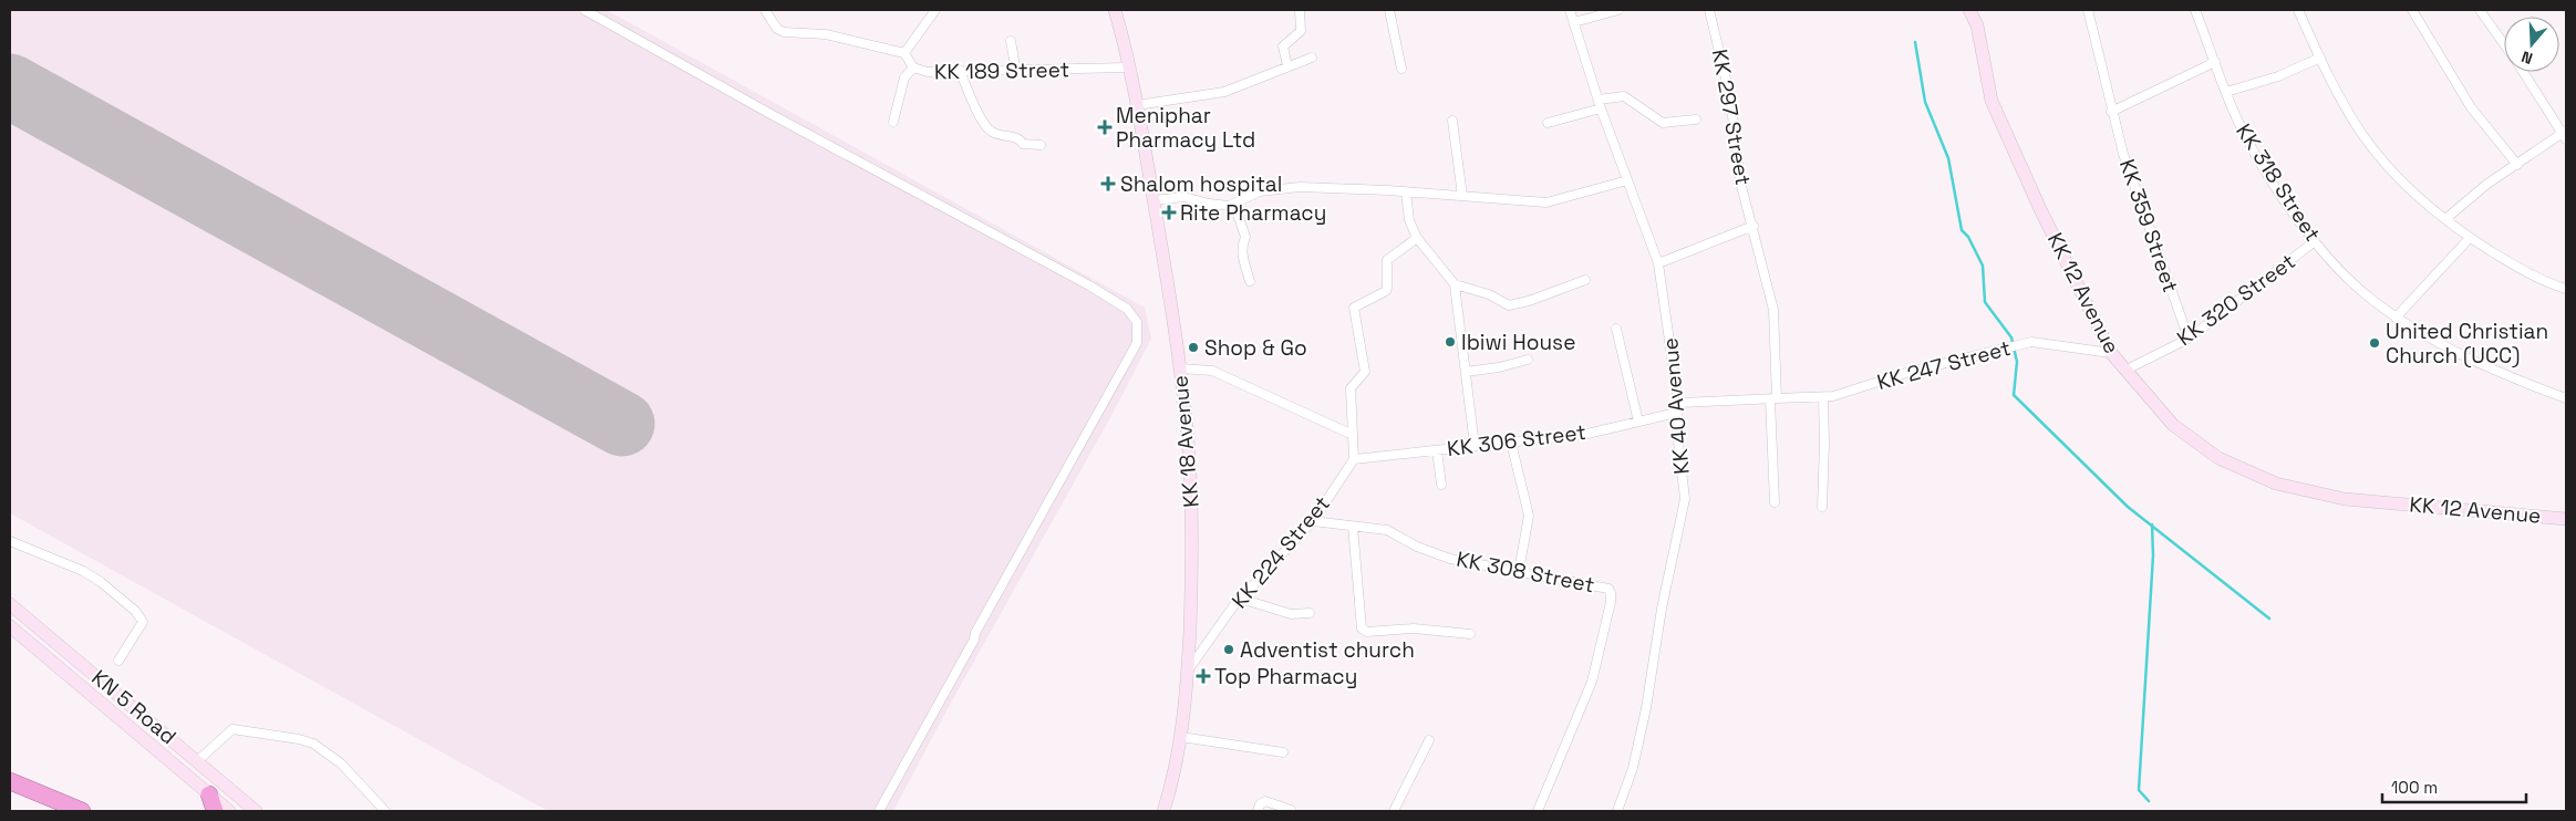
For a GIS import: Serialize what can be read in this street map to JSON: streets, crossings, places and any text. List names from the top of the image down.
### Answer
{
  "streets": {
    "main road": ["KK 12 Avenue", "KK 18 Avenue", "KN 5 Road"],
    "street": [
      "KK 189 Street",
      "KK 297 Street",
      "KK 318 Street",
      "KK 359 Street",
      "KK 320 Street",
      "KK 247 Street",
      "KK 40 Avenue",
      "KK 306 Street",
      "KK 224 Street",
      "KK 308 Street"
    ]
  },
  "crossings": [
    ["KK 189 Street", "KK 18 Avenue"],
    ["KK 297 Street", "KK 247 Street"],
    ["KK 318 Street", "KK 320 Street"],
    ["KK 359 Street", "KK 320 Street"],
    ["KK 12 Avenue", "KK 320 Street"],
    ["KK 12 Avenue", "KK 247 Street"],
    ["KK 247 Street", "KK 40 Avenue"],
    ["KK 40 Avenue", "KK 306 Street"],
    ["KK 306 Street", "KK 224 Street"],
    ["KK 18 Avenue", "KK 224 Street"],
    ["KK 224 Street", "KK 308 Street"]
  ],
  "places": {
    "health": [
      "Meniphar Pharmacy Ltd",
      "Shalom hospital",
      "Rite Pharmacy",
      "Top Pharmacy"
    ],
    "other": [
      "Ibiwi House",
      "United Christian Church (UCC)",
      "Shop & Go",
      "Adventist church"
    ]
  },
  "scale_bar": "100 m",
  "north": "bottom"
}
